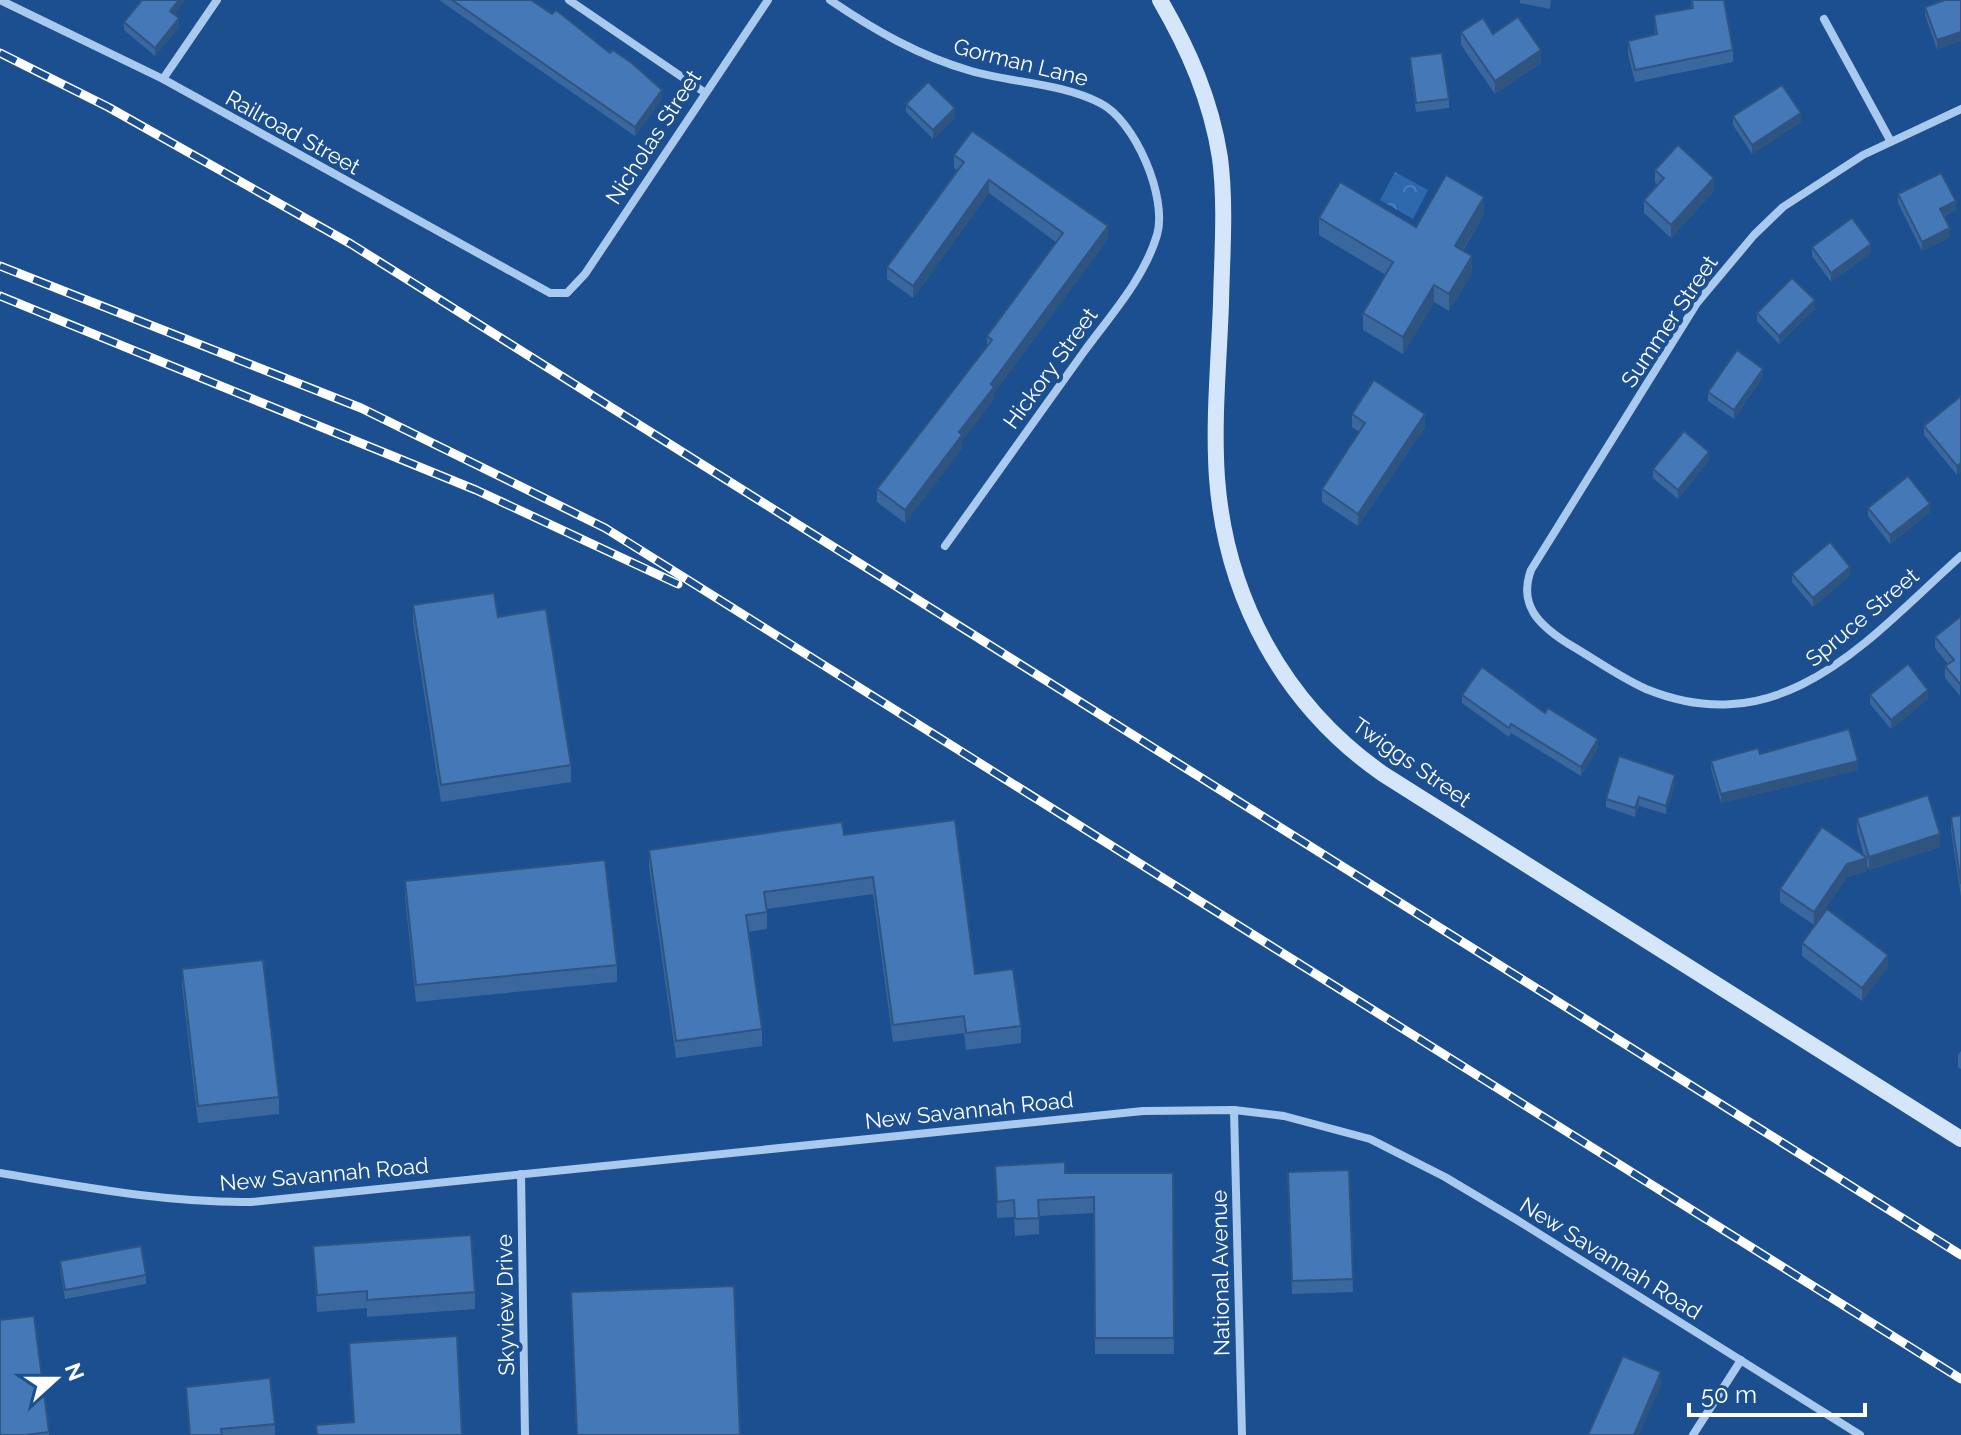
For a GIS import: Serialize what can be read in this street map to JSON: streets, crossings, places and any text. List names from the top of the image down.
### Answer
{
  "streets": {
    "main road": ["Twiggs Street"],
    "street": [
      "Gorman Lane",
      "Railroad Street",
      "Nicholas Street",
      "Summer Street",
      "Hickory Street",
      "Spruce Street",
      "New Savannah Road",
      "National Avenue",
      "Skyview Drive"
    ]
  },
  "crossings": [
    ["Gorman Lane", "Hickory Street"],
    ["Railroad Street", "Nicholas Street"],
    ["Summer Street", "Spruce Street"],
    ["New Savannah Road", "National Avenue"],
    ["New Savannah Road", "Skyview Drive"]
  ],
  "scale_bar": "50 m",
  "north": "right"
}
